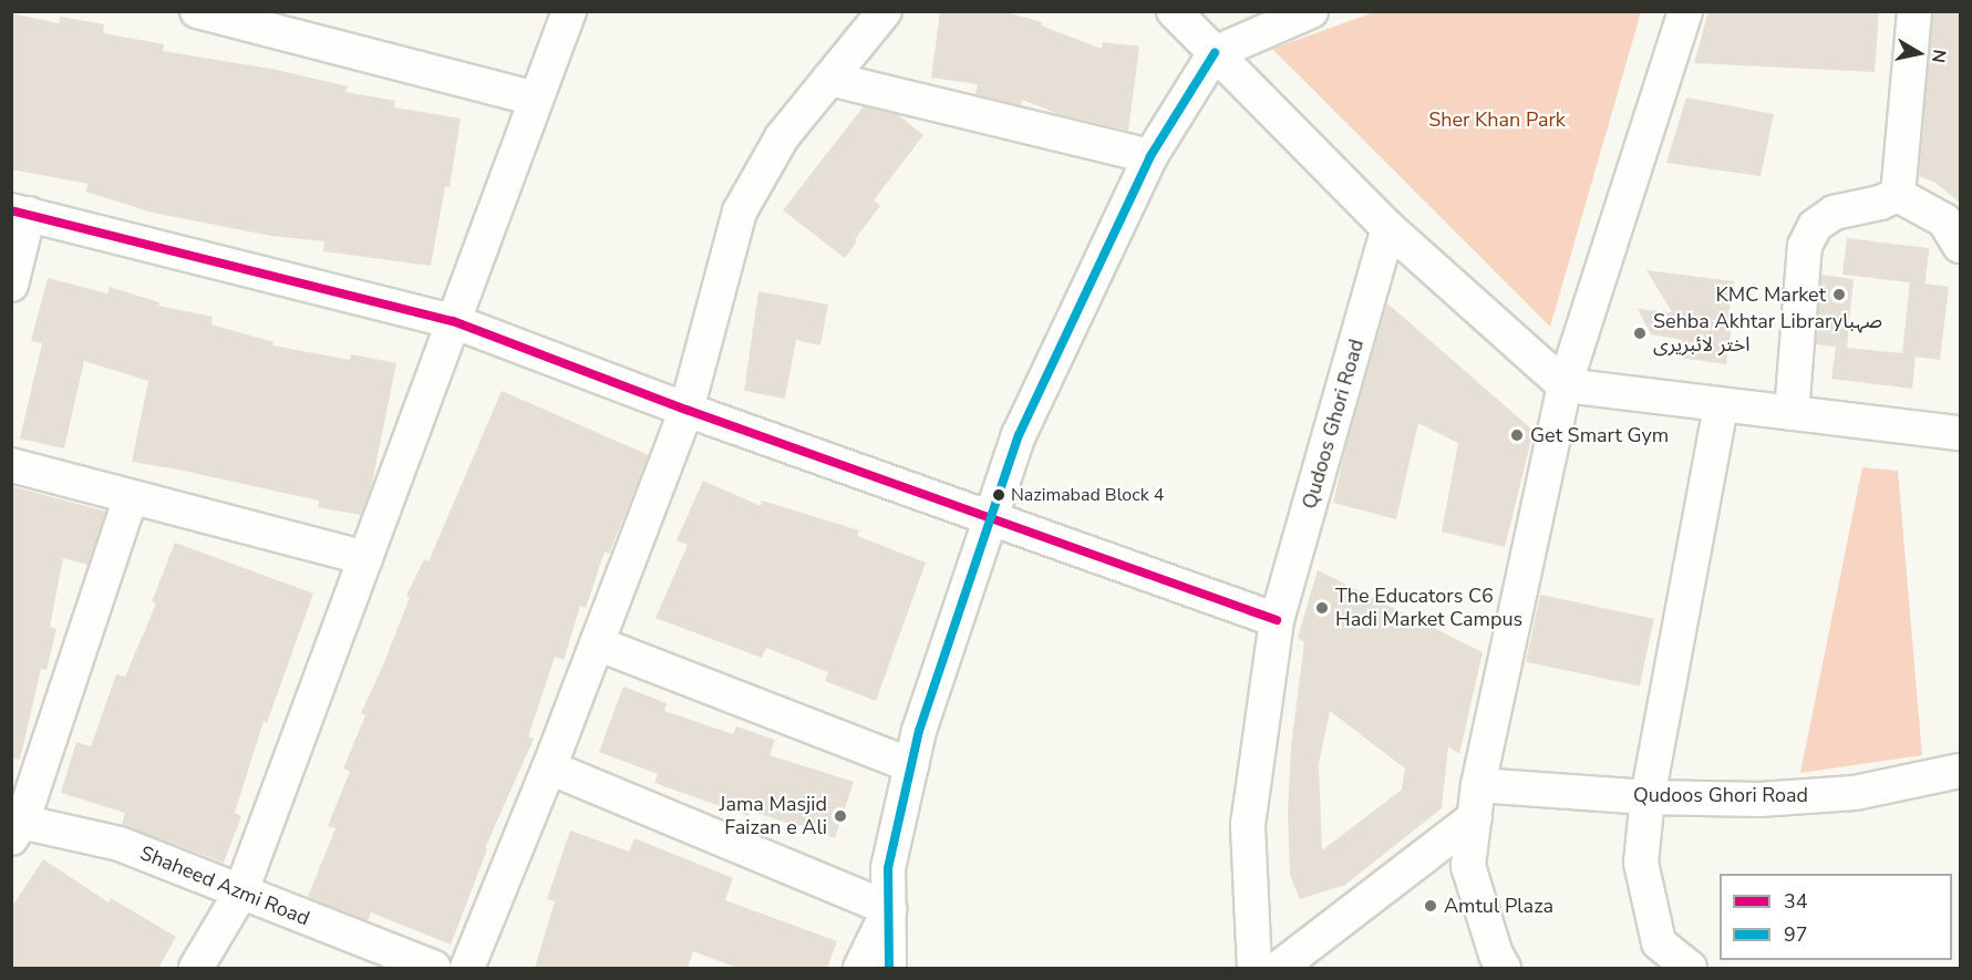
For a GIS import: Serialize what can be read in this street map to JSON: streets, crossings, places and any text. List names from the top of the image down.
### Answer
{
  "streets": {
    "street": ["Qudoos Ghori Road", "Shaheed Azmi Road"]
  },
  "parks": ["Sher Khan Park"],
  "places": [
    "KMC Market",
    "Sehba Akhtar Libraryصہبا اختر لائبریری",
    "Get Smart Gym",
    "Nazimabad Block 4",
    "The Educators C6 Hadi Market Campus",
    "Jama Masjid Faizan e Ali",
    "Amtul Plaza"
  ],
  "lines": ["transit line 97", "transit line 34"],
  "legend": ["34", "97"],
  "north": "right"
}
